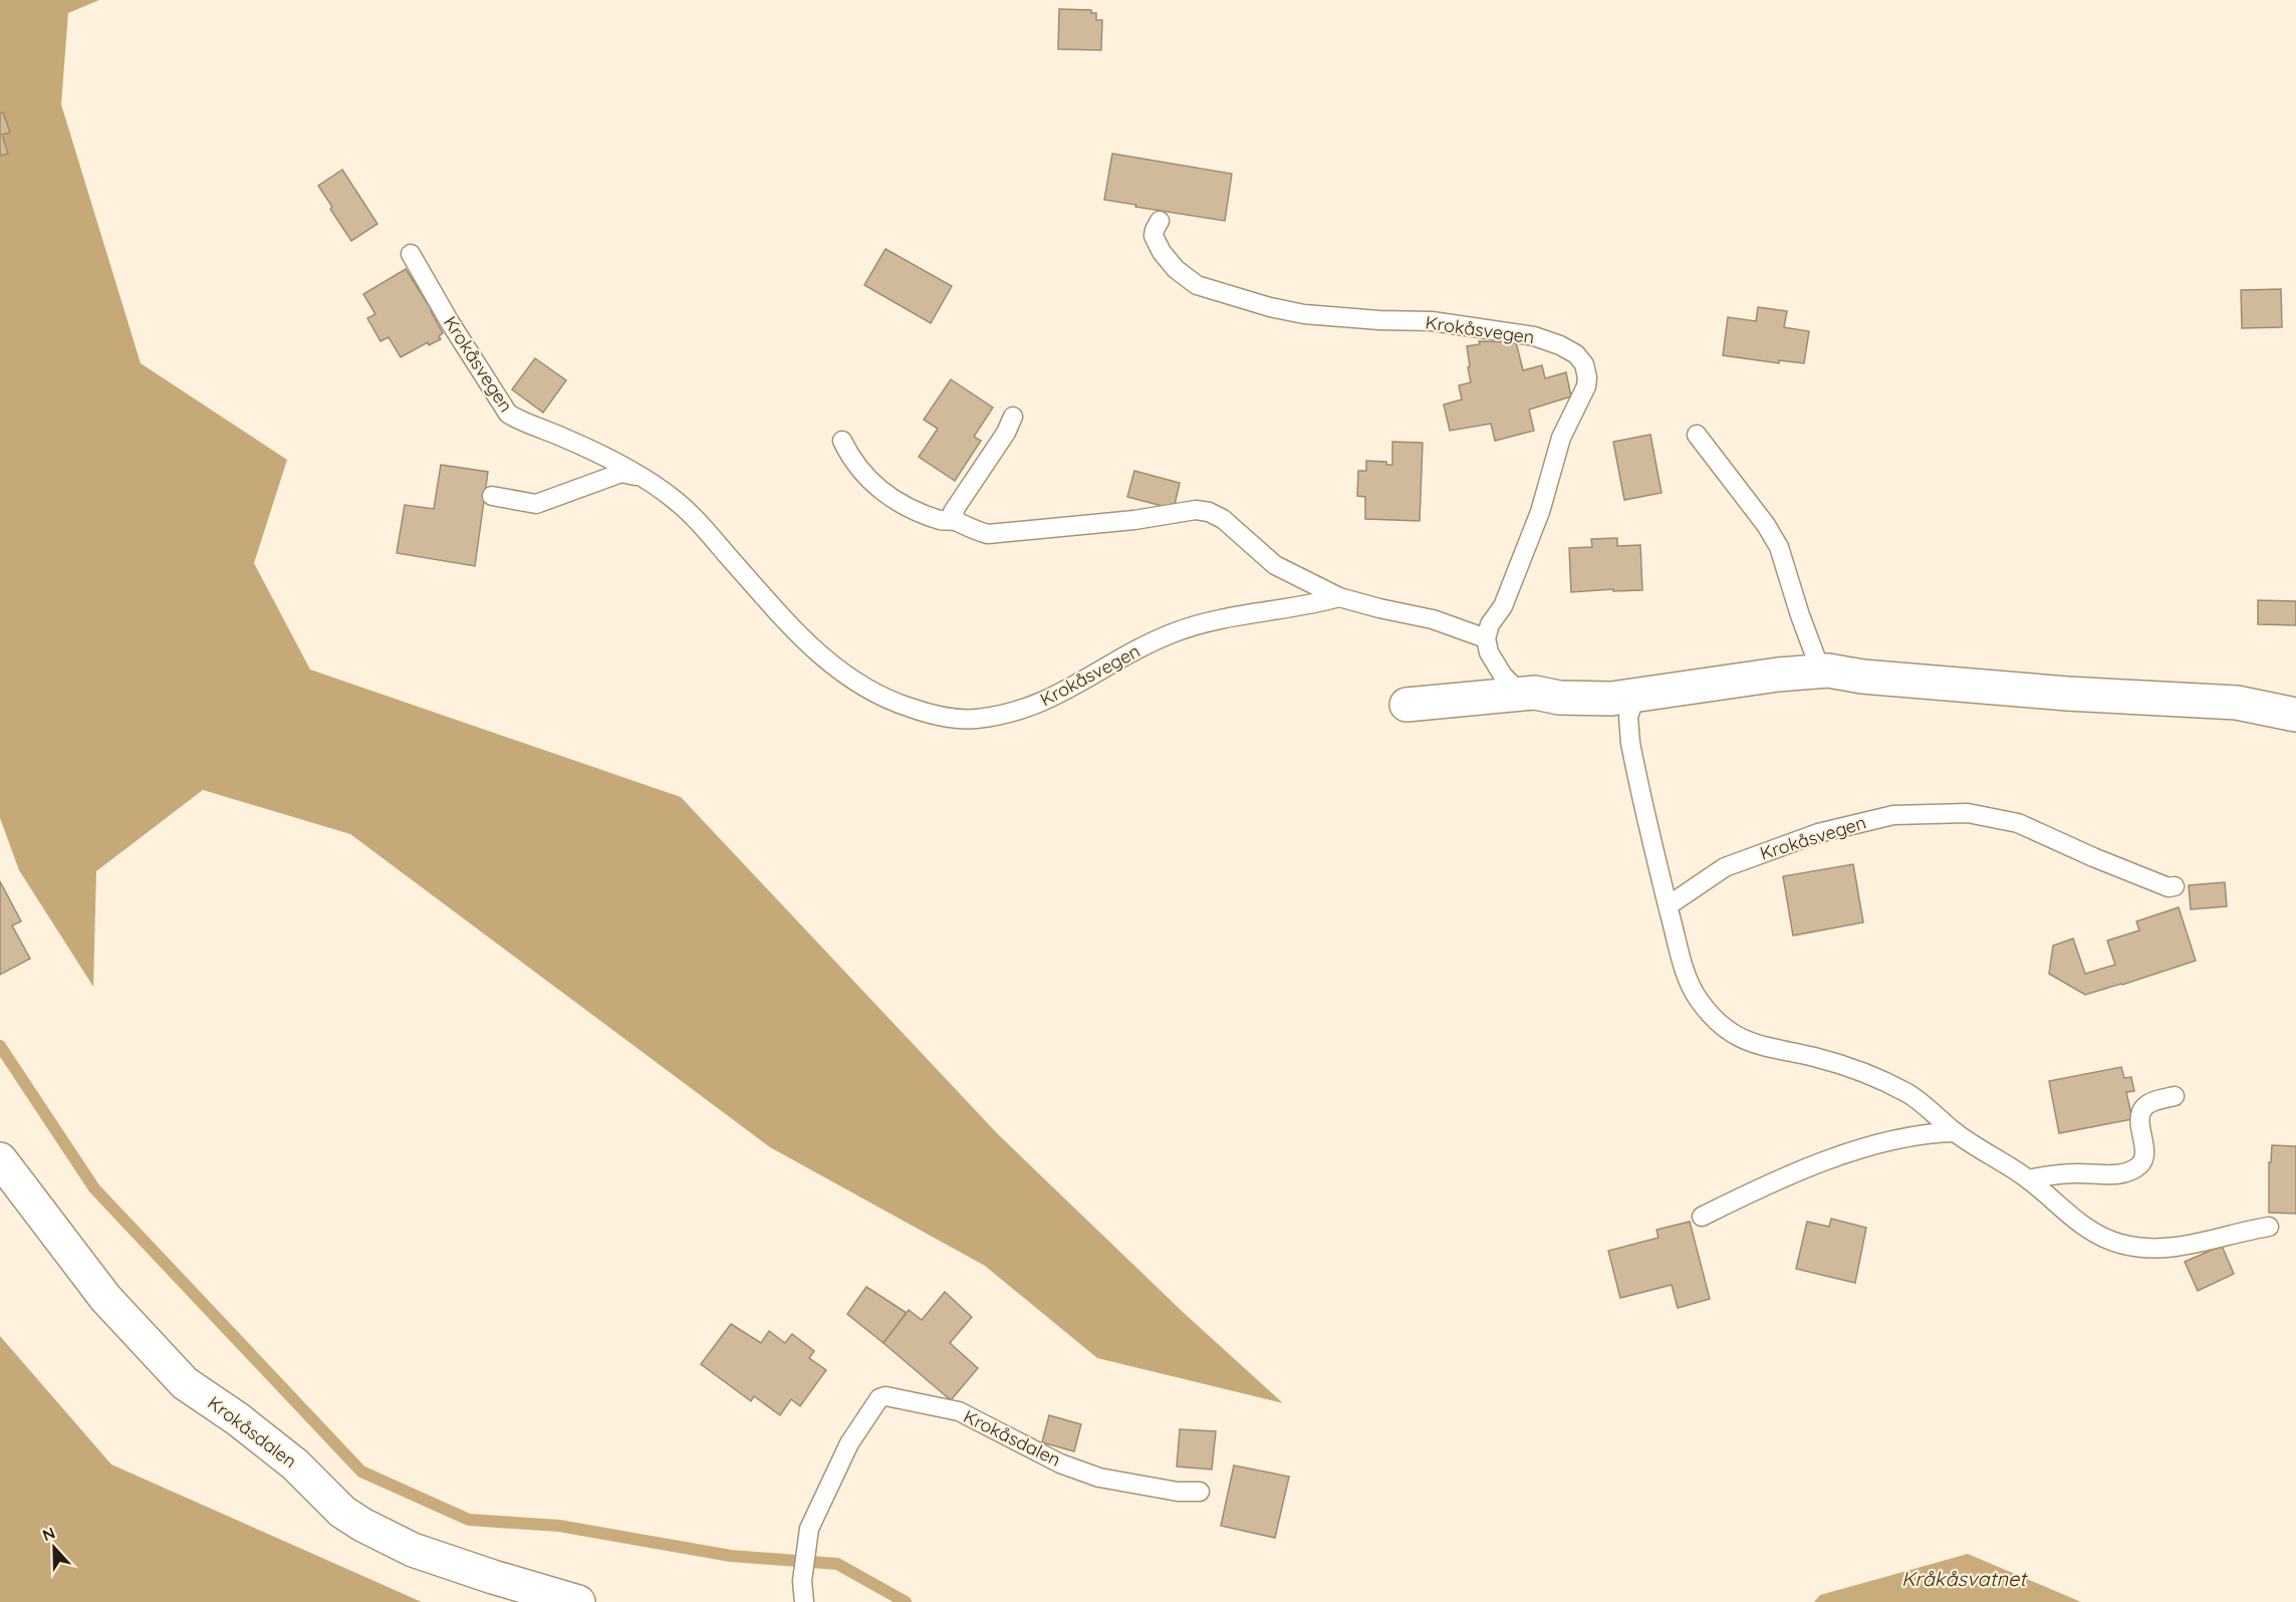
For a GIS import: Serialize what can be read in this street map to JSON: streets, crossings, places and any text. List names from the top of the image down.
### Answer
{
  "streets": {
    "street": ["Krokåsdalen"],
    "lane": ["Krokåsvegen"]
  },
  "water": ["Kråkåsvatnet"],
  "north": "top"
}
